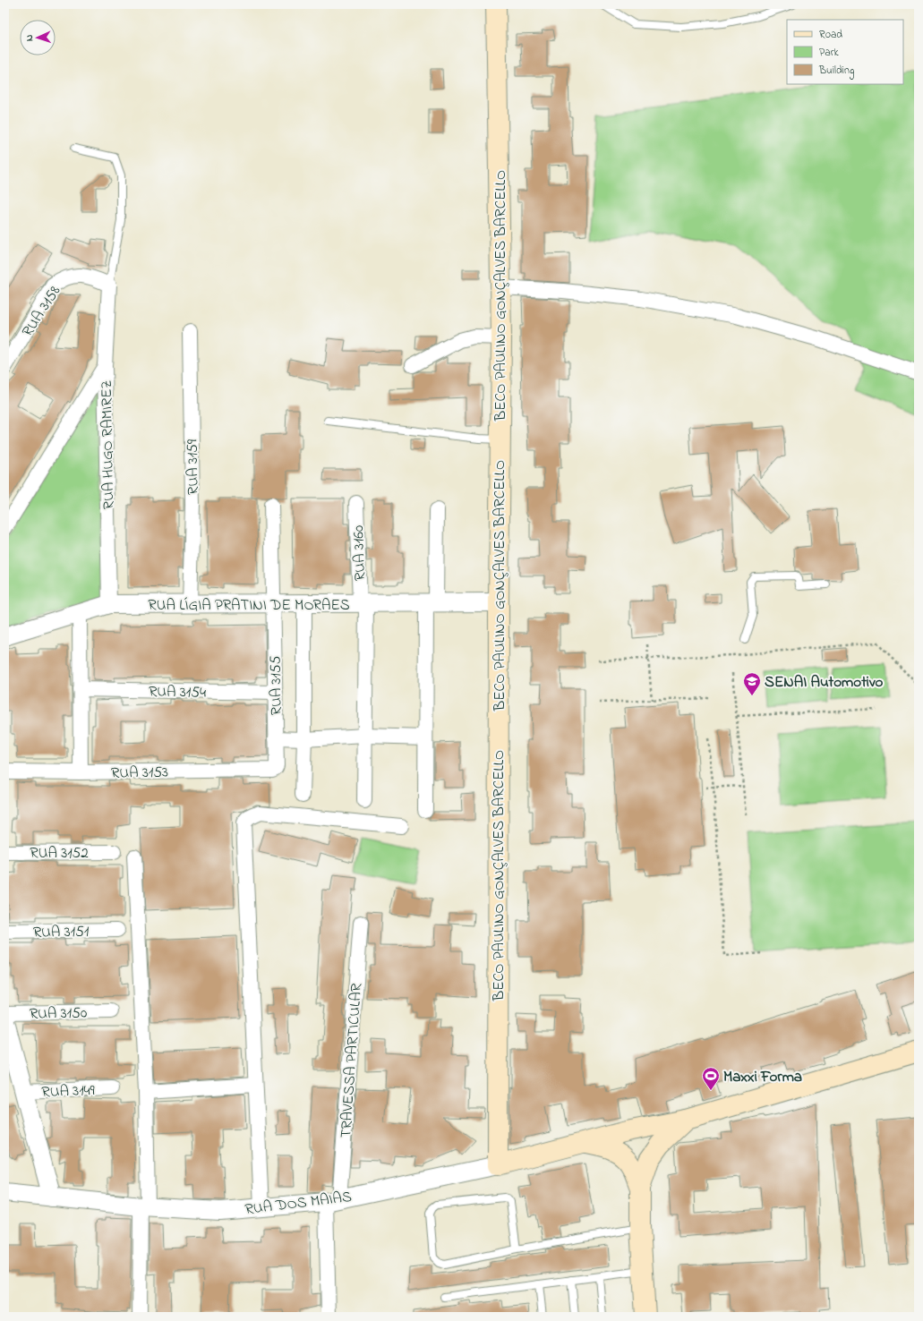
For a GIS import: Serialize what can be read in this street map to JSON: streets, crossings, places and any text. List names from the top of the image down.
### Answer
{
  "streets": {
    "main road": ["BECO PAULINO GONÇALVES BARCELLO", "RUA DOS MAIAS"],
    "street": [
      "RUA 3158",
      "RUA HUGO RAMIREZ",
      "RUA 3159",
      "RUA 3160",
      "RUA LÍGIA PRATINI DE MORAES",
      "RUA 3155",
      "RUA 3154",
      "RUA 3153",
      "RUA 3152",
      "RUA 3151",
      "RUA 3150",
      "TRAVESSA PARTICULAR",
      "RUA 3149"
    ]
  },
  "crossings": [
    ["BECO PAULINO GONÇALVES BARCELLO", "RUA LÍGIA PRATINI DE MORAES"],
    ["BECO PAULINO GONÇALVES BARCELLO", "RUA DOS MAIAS"],
    ["RUA 3158", "RUA HUGO RAMIREZ"],
    ["RUA HUGO RAMIREZ", "RUA LÍGIA PRATINI DE MORAES"],
    ["RUA 3159", "RUA LÍGIA PRATINI DE MORAES"],
    ["RUA 3160", "RUA LÍGIA PRATINI DE MORAES"],
    ["RUA LÍGIA PRATINI DE MORAES", "RUA 3155"],
    ["RUA 3155", "RUA 3154"],
    ["RUA 3155", "RUA 3153"],
    ["TRAVESSA PARTICULAR", "RUA DOS MAIAS"]
  ],
  "places": {
    "school or university": ["SENAI Automotivo"],
    "sports": ["Maxxi Forma"]
  },
  "legend": ["Road", "Park", "Building"],
  "north": "left"
}
